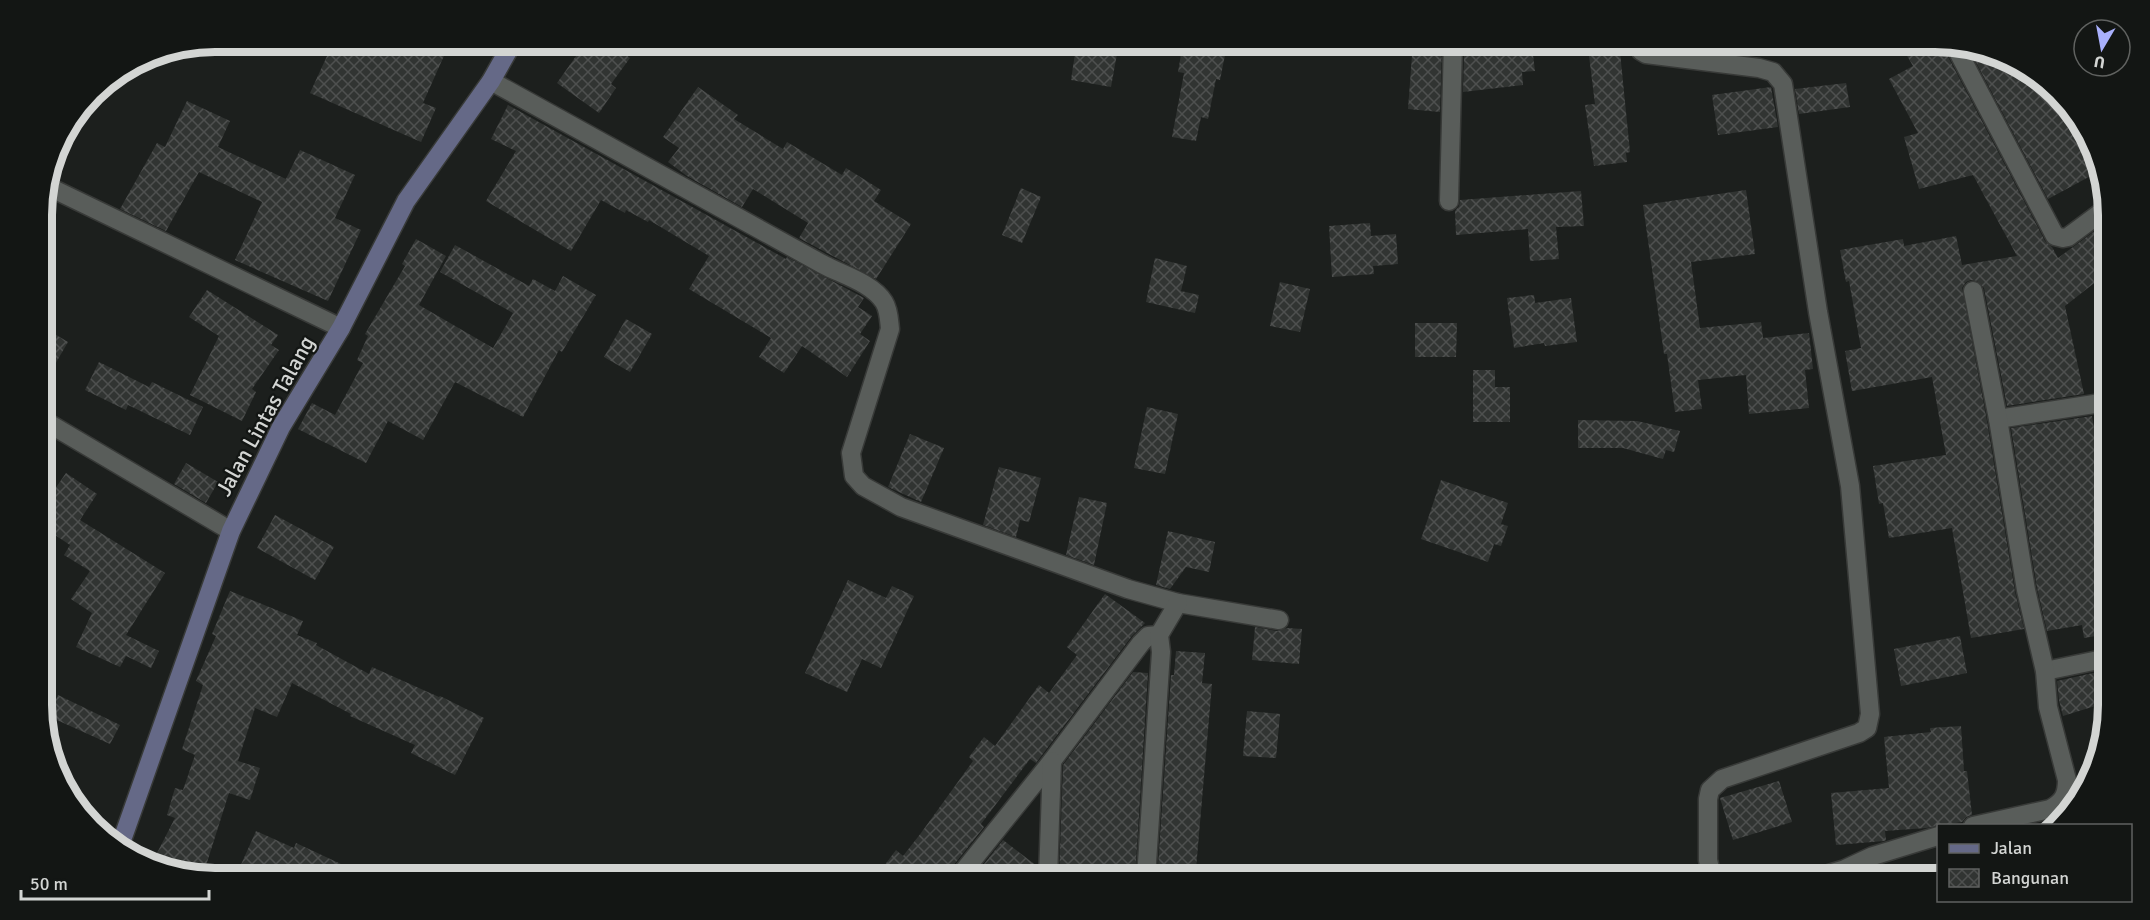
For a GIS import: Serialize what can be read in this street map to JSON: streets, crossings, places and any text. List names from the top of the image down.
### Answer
{
  "streets": {
    "street": ["Jalan Lintas Talang"]
  },
  "legend": ["Jalan", "Bangunan"],
  "scale_bar": "50 m",
  "north": "bottom"
}
